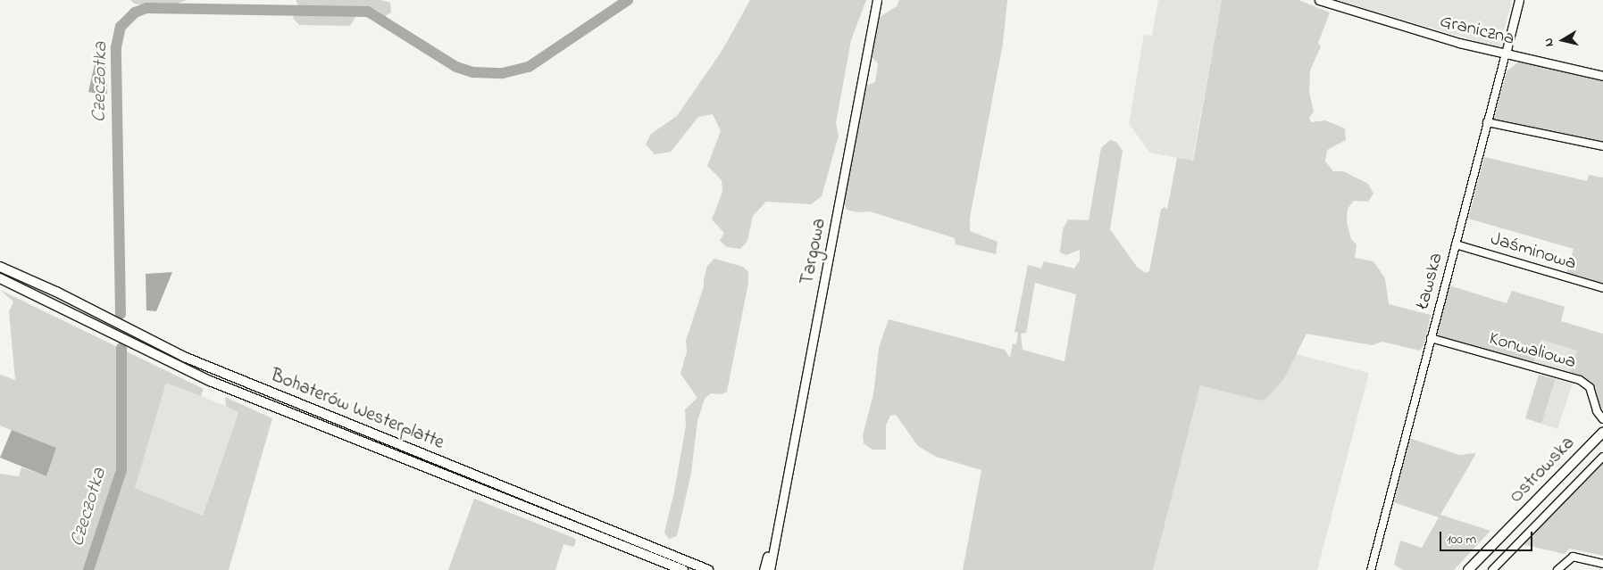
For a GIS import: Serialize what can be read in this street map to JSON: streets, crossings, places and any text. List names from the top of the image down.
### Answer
{
  "streets": {
    "main road": ["Bohaterów Westerplatte", "Ostrowska"],
    "street": [
      "Graniczna",
      "Targowa",
      "Jaśminowa",
      "Ławska",
      "Konwaliowa"
    ]
  },
  "crossings": [
    ["Graniczna", "Ławska"],
    ["Jaśminowa", "Ławska"],
    ["Ławska", "Konwaliowa"]
  ],
  "water": ["Czeczotka"],
  "scale_bar": "100 m",
  "north": "left"
}
